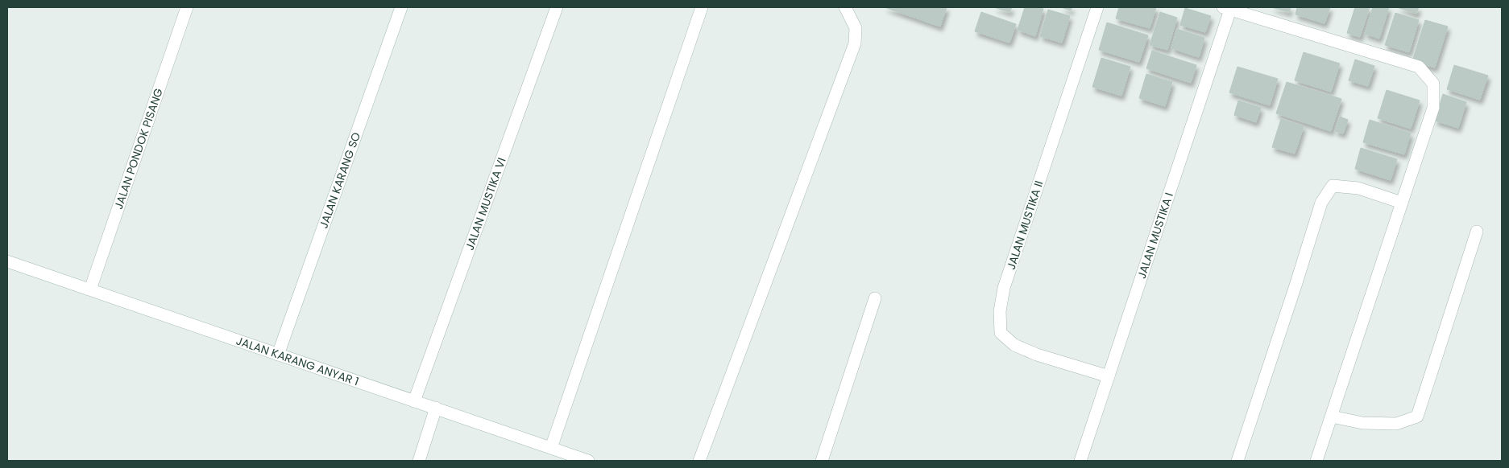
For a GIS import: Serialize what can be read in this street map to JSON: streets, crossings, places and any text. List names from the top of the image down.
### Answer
{
  "streets": {
    "street": [
      "JALAN PONDOK PISANG",
      "JALAN KARANG SO",
      "JALAN MUSTIKA VI",
      "JALAN MUSTIKA II",
      "JALAN MUSTIKA I",
      "JALAN KARANG ANYAR 1"
    ]
  },
  "crossings": [
    ["JALAN PONDOK PISANG", "JALAN KARANG ANYAR 1"],
    ["JALAN KARANG SO", "JALAN KARANG ANYAR 1"],
    ["JALAN MUSTIKA VI", "JALAN KARANG ANYAR 1"],
    ["JALAN MUSTIKA II", "JALAN MUSTIKA I"]
  ]
}
